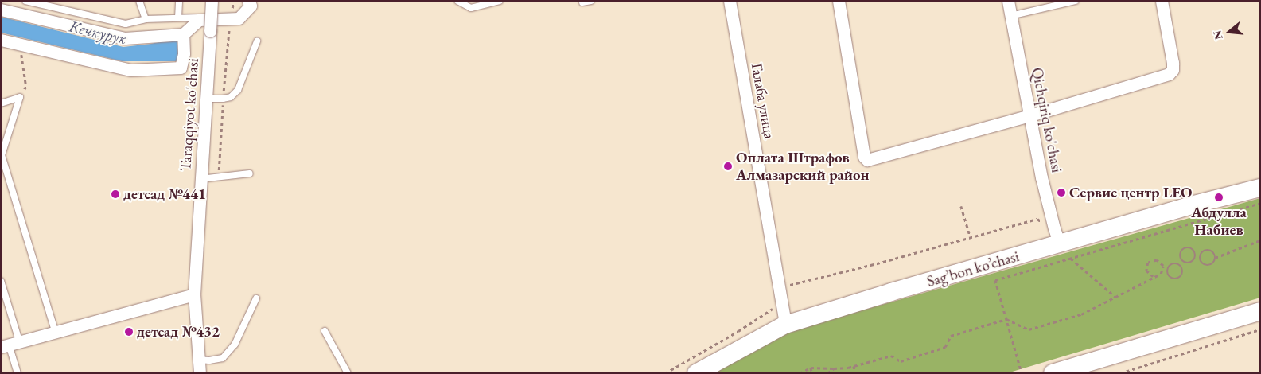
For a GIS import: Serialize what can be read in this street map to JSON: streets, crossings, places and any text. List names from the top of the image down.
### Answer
{
  "streets": {
    "main road": ["Sag’bon ko’chasi"],
    "street": ["Галаба улица", "Taraqqiyot ko'chasi", "Qichqiriq ko'chasi"]
  },
  "crossings": [
    ["Галаба улица", "Sag’bon ko’chasi"],
    ["Qichqiriq ko'chasi", "Sag’bon ko’chasi"]
  ],
  "water": ["Кечкурук"],
  "places": [
    "Оплата Штрафов Aлмазарский район",
    "Сервис центр LEO",
    "детсад №441",
    "Абдулла Набиев",
    "детсад №432"
  ],
  "north": "left"
}
